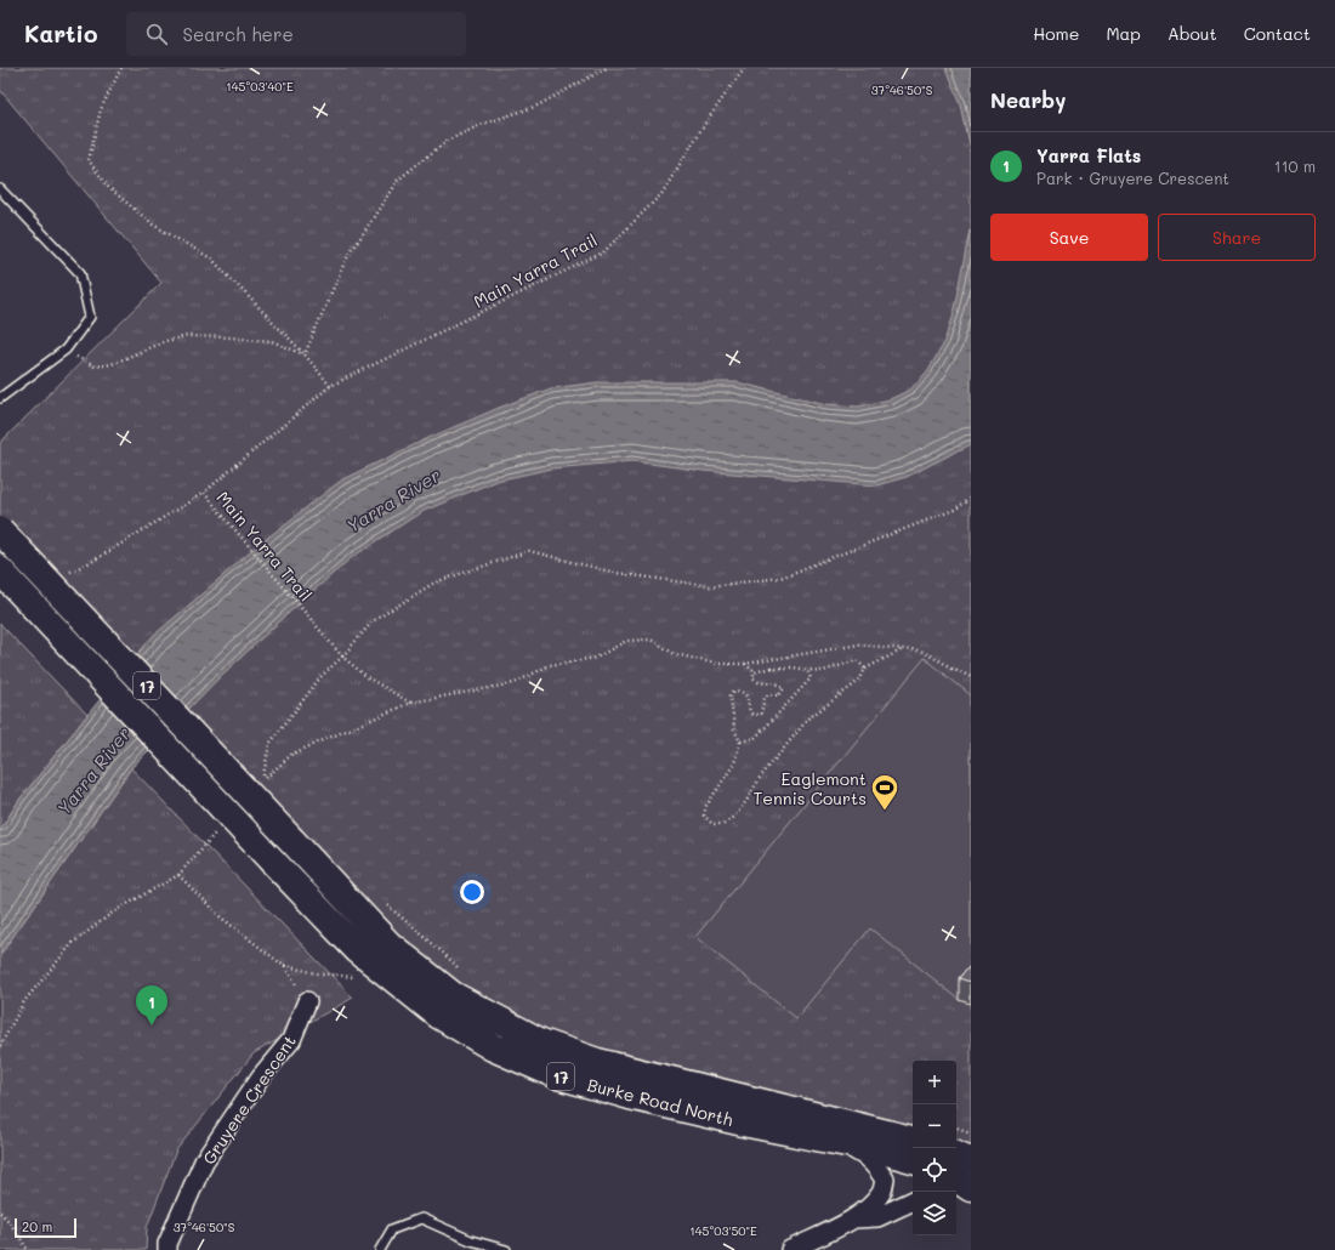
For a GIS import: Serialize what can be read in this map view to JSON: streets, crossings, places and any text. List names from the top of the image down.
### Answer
{
  "streets": {
    "main road": ["17", "Burke Road North"],
    "street": ["Gruyere Crescent"],
    "path": ["Main Yarra Trail"]
  },
  "water": ["Yarra River"],
  "places": {
    "sports": ["Eaglemont Tennis Courts"]
  },
  "scale_bar": "20 m",
  "page": {
    "header": "Kartio",
    "search": "Search here",
    "nav": [
      "Home",
      "Map",
      "About",
      "Contact"
    ],
    "heading": "Nearby",
    "list": [
      {
        "mark": "1",
        "name": "Yarra Flats",
        "note": "Park · Gruyere Crescent",
        "value": "110 m"
      }
    ],
    "buttons": ["Save", "Share"],
    "pins": "1",
    "map_buttons": ["+", "−"],
    "scale": "20 m"
  },
  "coordinates": ["145°03'40\"E", "37°46'50\"S", "145°03'50\"E"]
}
